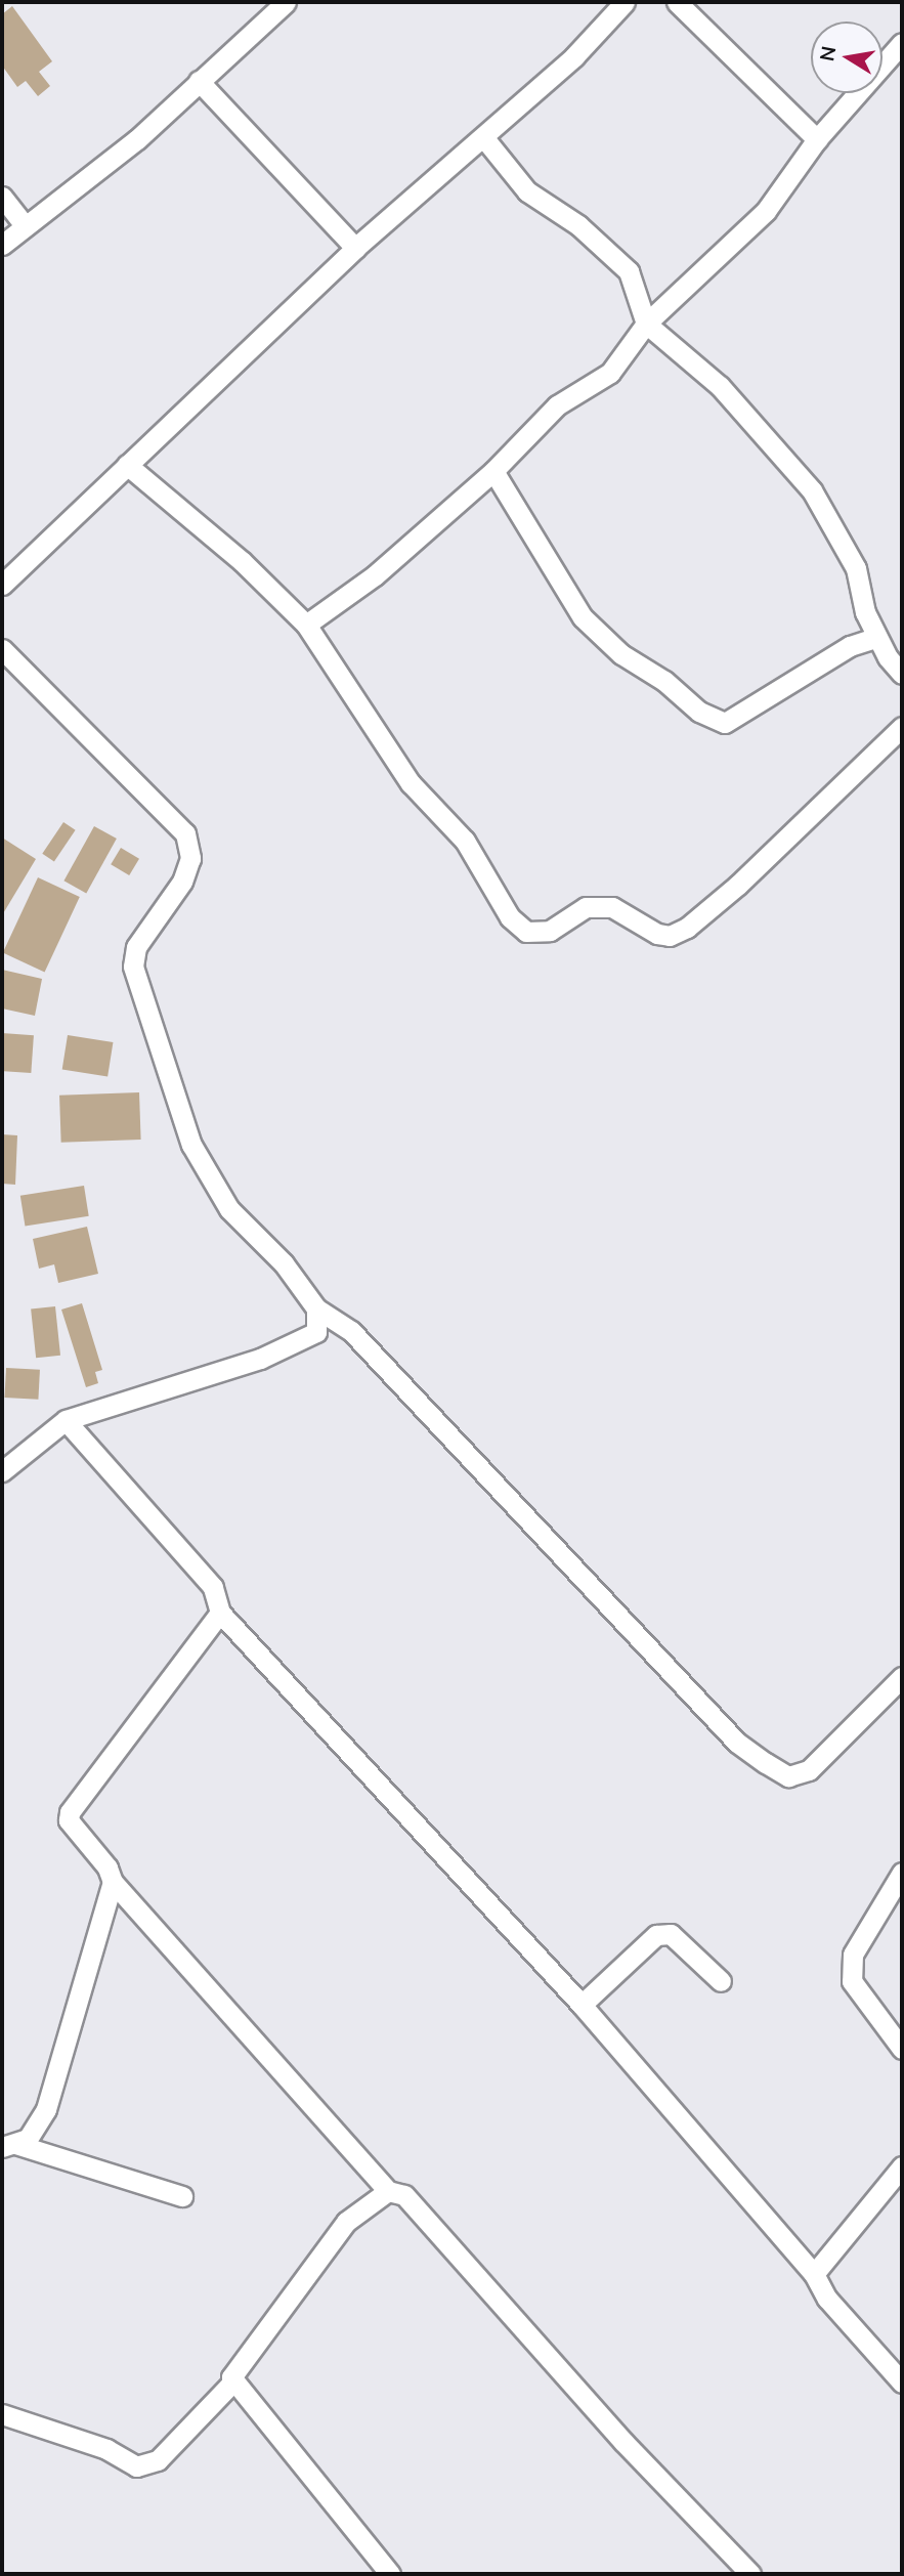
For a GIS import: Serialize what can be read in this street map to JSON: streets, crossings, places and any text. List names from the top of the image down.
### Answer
{
  "north": "left"
}
